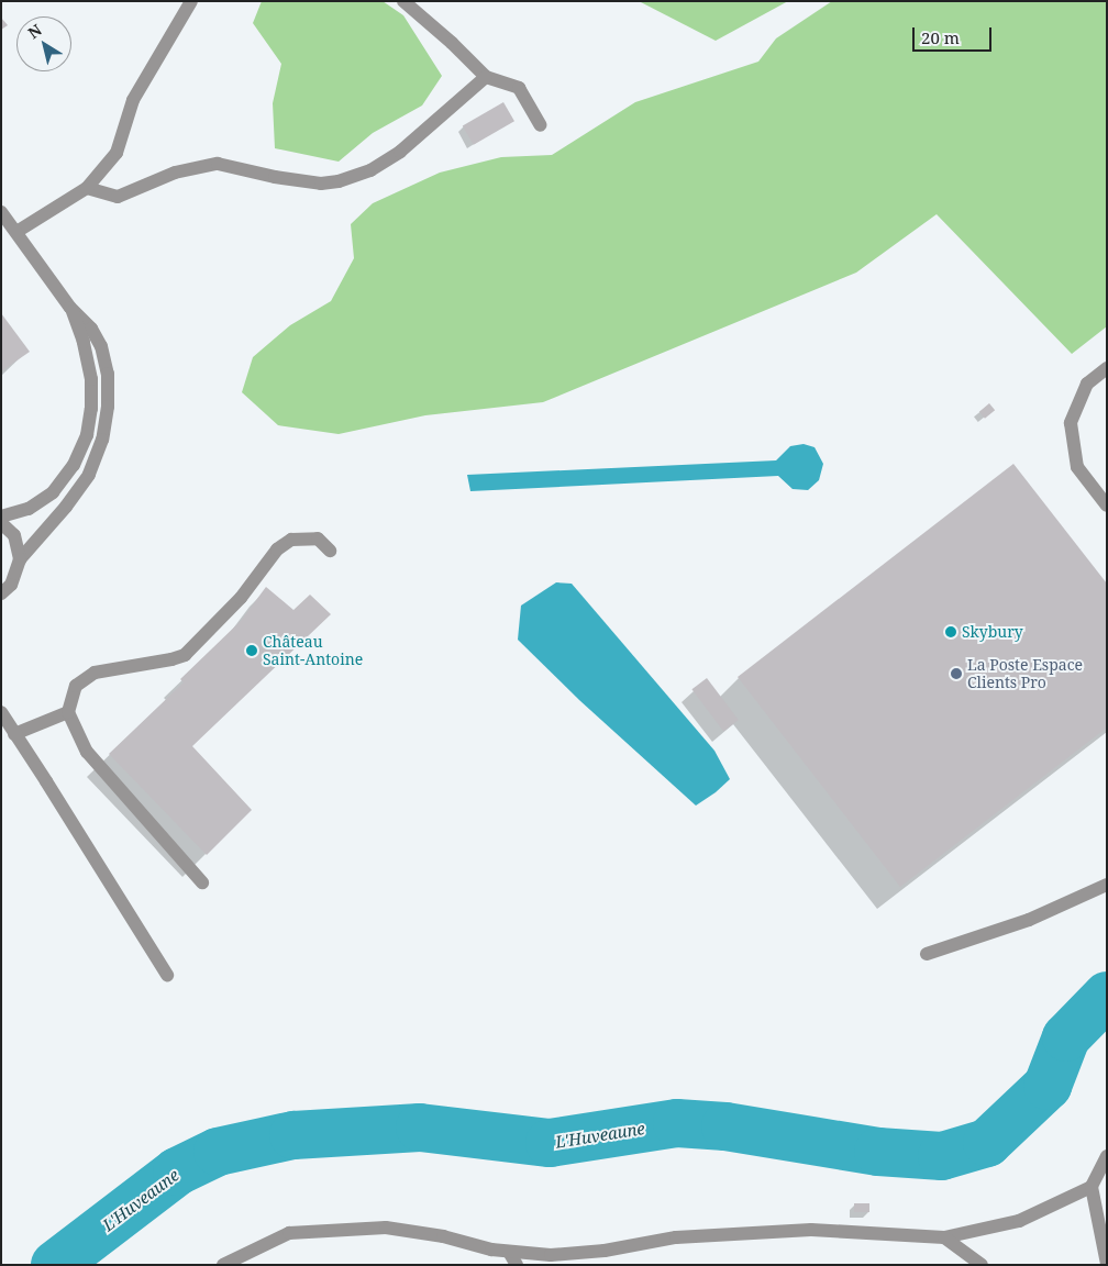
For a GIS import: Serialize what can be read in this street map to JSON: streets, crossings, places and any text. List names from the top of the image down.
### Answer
{
  "water": ["L'Huveaune"],
  "places": ["Skybury", "Château Saint-Antoine", "La Poste Espace Clients Pro"],
  "scale_bar": "20 m",
  "north": "top left"
}
